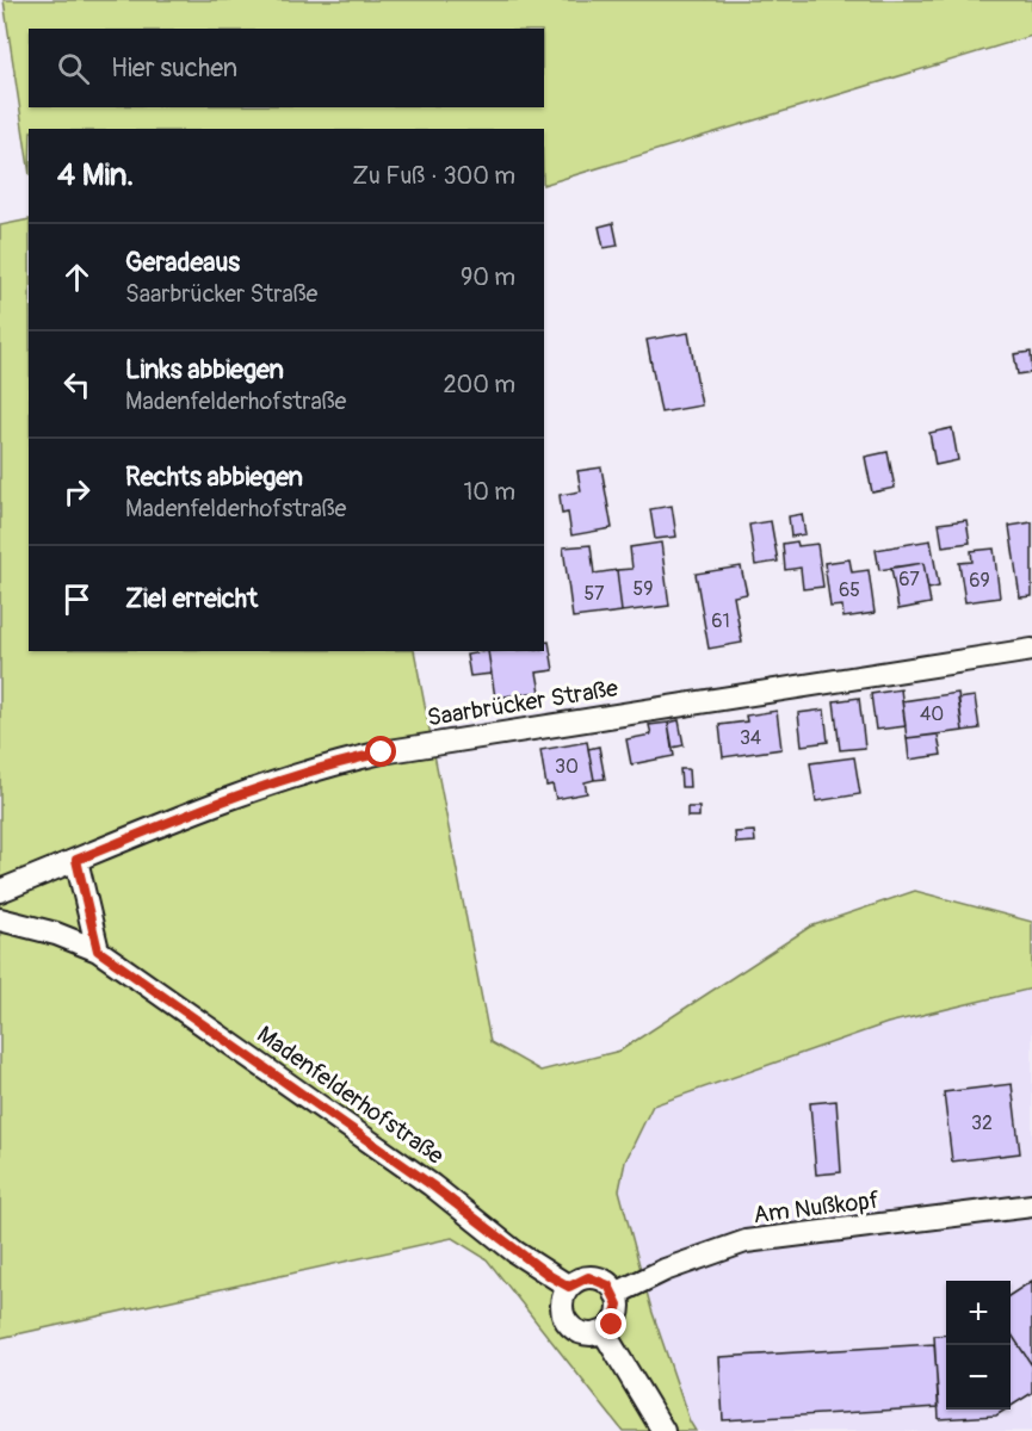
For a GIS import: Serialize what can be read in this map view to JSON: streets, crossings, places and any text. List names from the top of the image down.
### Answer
{
  "streets": {
    "street": ["Saarbrücker Straße", "Madenfelderhofstraße", "Am Nußkopf"]
  },
  "crossings": [
    ["Madenfelderhofstraße", "Am Nußkopf"]
  ],
  "house_numbers": [
    "67",
    "69",
    "59",
    "65",
    "57",
    "61",
    "40",
    "34",
    "30",
    "32"
  ],
  "page": {
    "search": "Hier suchen",
    "heading": ["4 Min.", "Zu Fuß · 300 m"],
    "list": [
      ["Geradeaus", "Saarbrücker Straße", "90 m"],
      ["Links abbiegen", "Madenfelderhofstraße", "200 m"],
      ["Rechts abbiegen", "Madenfelderhofstraße", "10 m"],
      "Ziel erreicht"
    ],
    "map_buttons": ["+", "−"]
  }
}
